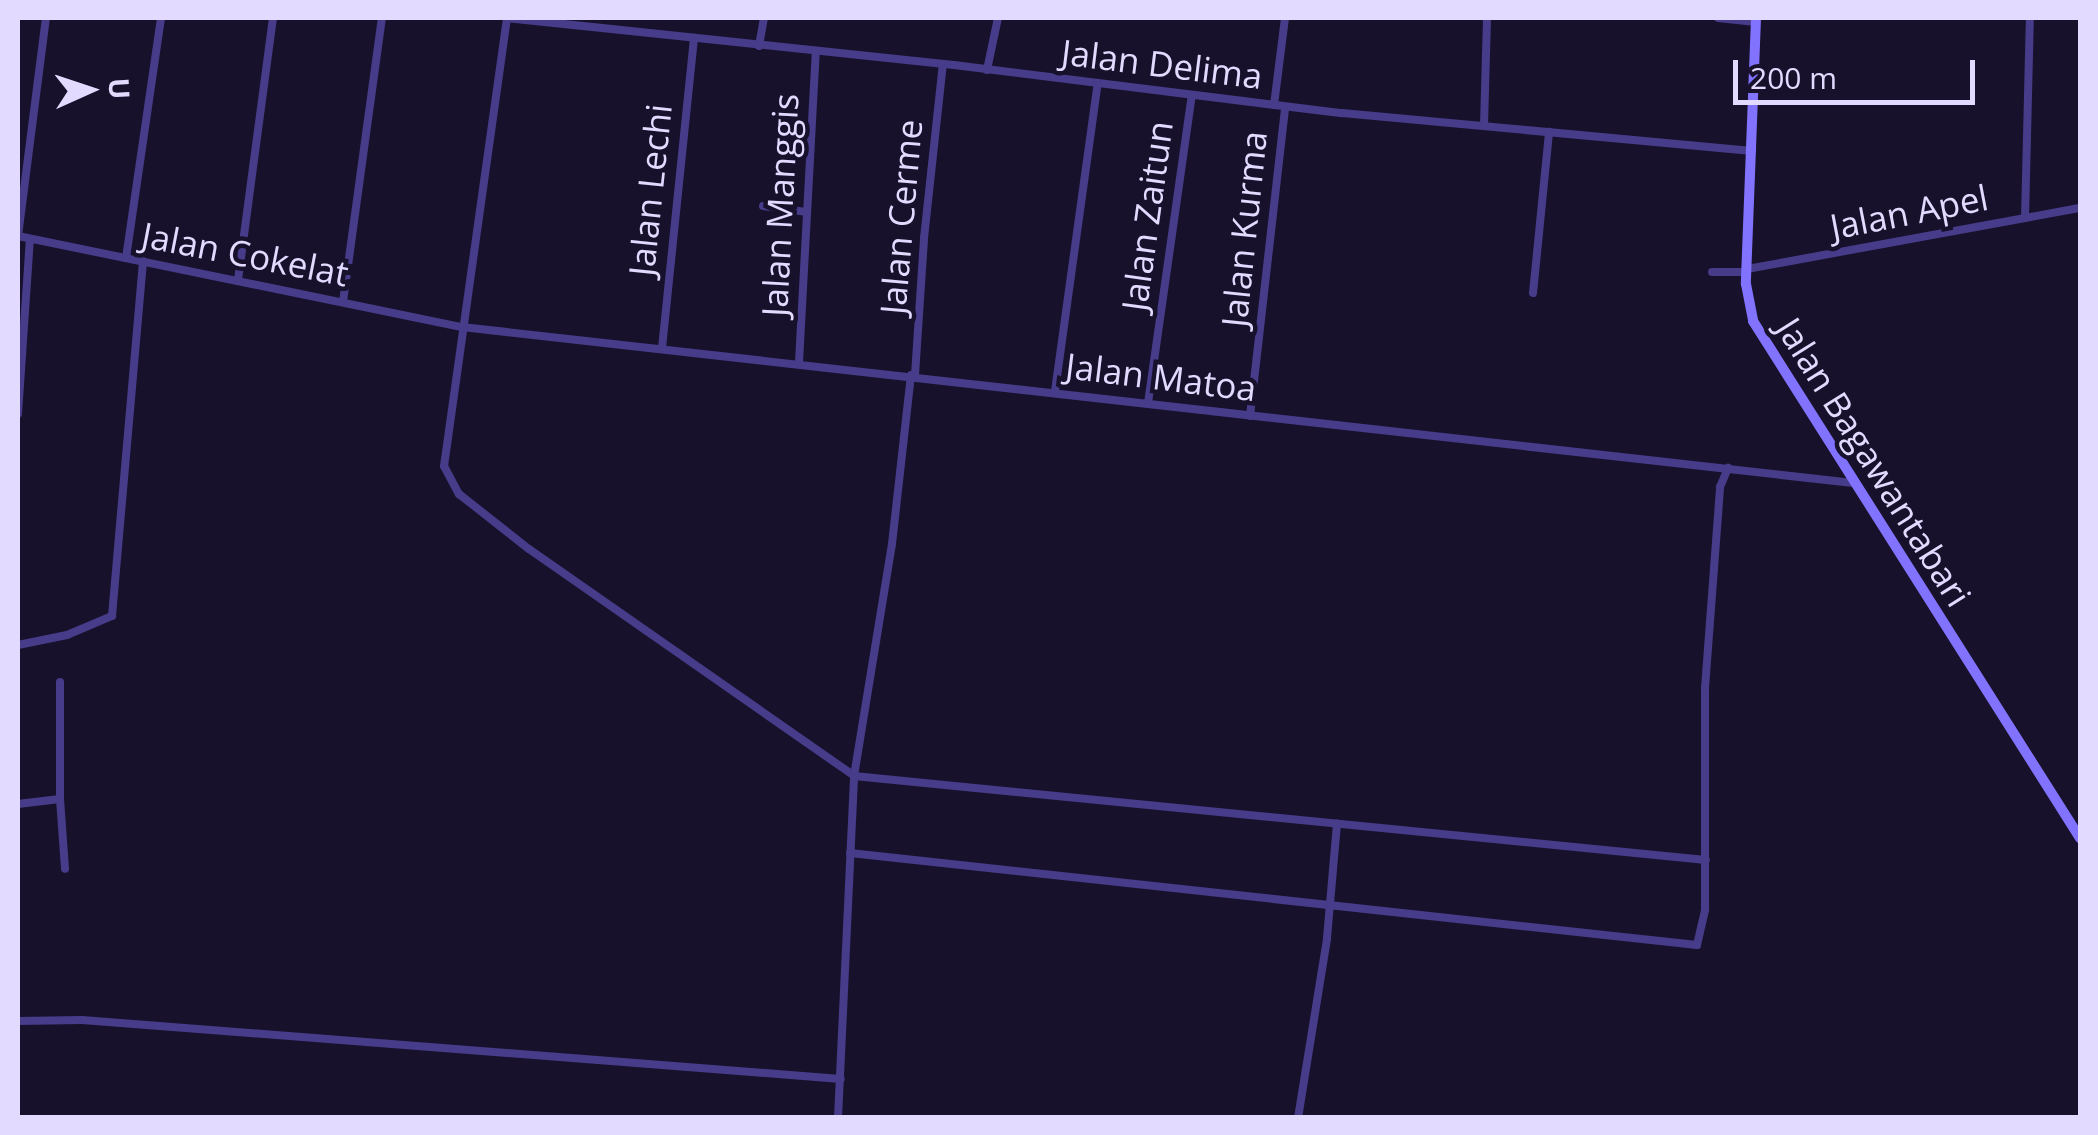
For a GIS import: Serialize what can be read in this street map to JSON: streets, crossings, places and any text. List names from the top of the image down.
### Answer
{
  "streets": {
    "street": [
      "Jalan Delima",
      "Jalan Lechi",
      "Jalan Manggis",
      "Jalan Apel",
      "Jalan Zaitun",
      "Jalan Cerme",
      "Jalan Kurma",
      "Jalan Cokelat",
      "Jalan Matoa",
      "Jalan Bagawantabari"
    ]
  },
  "crossings": [
    ["Jalan Delima", "Jalan Lechi"],
    ["Jalan Delima", "Jalan Manggis"],
    ["Jalan Delima", "Jalan Zaitun"],
    ["Jalan Delima", "Jalan Cerme"],
    ["Jalan Delima", "Jalan Kurma"],
    ["Jalan Delima", "Jalan Bagawantabari"],
    ["Jalan Lechi", "Jalan Matoa"],
    ["Jalan Manggis", "Jalan Matoa"],
    ["Jalan Apel", "Jalan Bagawantabari"],
    ["Jalan Zaitun", "Jalan Matoa"],
    ["Jalan Cerme", "Jalan Matoa"],
    ["Jalan Kurma", "Jalan Matoa"],
    ["Jalan Cokelat", "Jalan Matoa"],
    ["Jalan Matoa", "Jalan Bagawantabari"]
  ],
  "scale_bar": "200 m",
  "north": "right"
}
